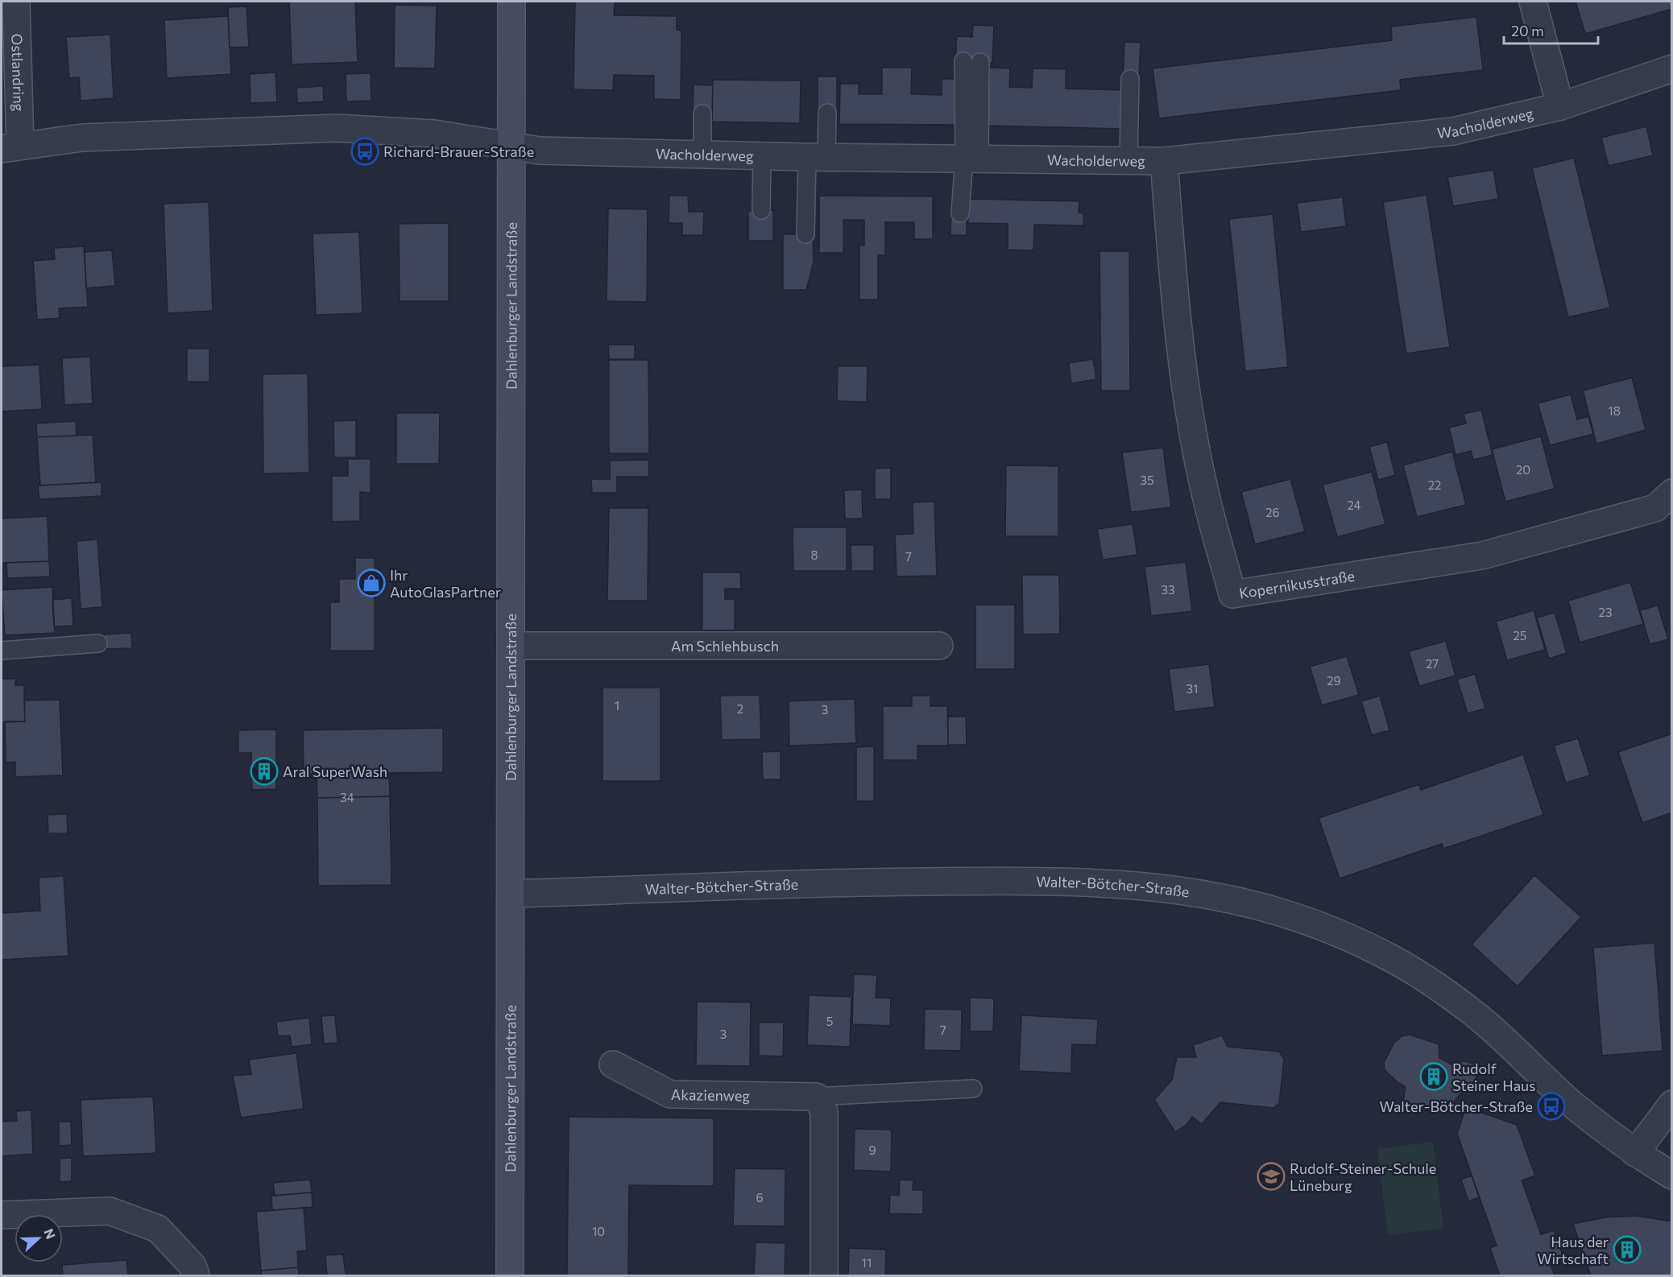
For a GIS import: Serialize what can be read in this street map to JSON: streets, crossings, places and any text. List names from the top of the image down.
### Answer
{
  "streets": {
    "main road": ["Dahlenburger Landstraße"],
    "street": [
      "Ostlandring",
      "Wacholderweg",
      "Kopernikusstraße",
      "Am Schlehbusch",
      "Walter-Bötcher-Straße",
      "Akazienweg"
    ]
  },
  "crossings": [
    ["Wacholderweg", "Dahlenburger Landstraße"],
    ["Wacholderweg", "Kopernikusstraße"],
    ["Dahlenburger Landstraße", "Am Schlehbusch"],
    ["Dahlenburger Landstraße", "Walter-Bötcher-Straße"]
  ],
  "places": {
    "bus stop": ["Richard-Brauer-Straße", "Walter-Bötcher-Straße"],
    "shop": ["Ihr AutoGlasPartner"],
    "building": ["Aral SuperWash", "Rudolf Steiner Haus", "Haus der Wirtschaft"],
    "school or university": ["Rudolf-Steiner-Schule Lüneburg"]
  },
  "house_numbers": [
    "18",
    "20",
    "35",
    "22",
    "24",
    "26",
    "8",
    "7",
    "33",
    "23",
    "25",
    "27",
    "29",
    "31",
    "1",
    "2",
    "3",
    "34",
    "5",
    "7",
    "3",
    "9",
    "6",
    "10",
    "11"
  ],
  "scale_bar": "20 m",
  "north": "right"
}
